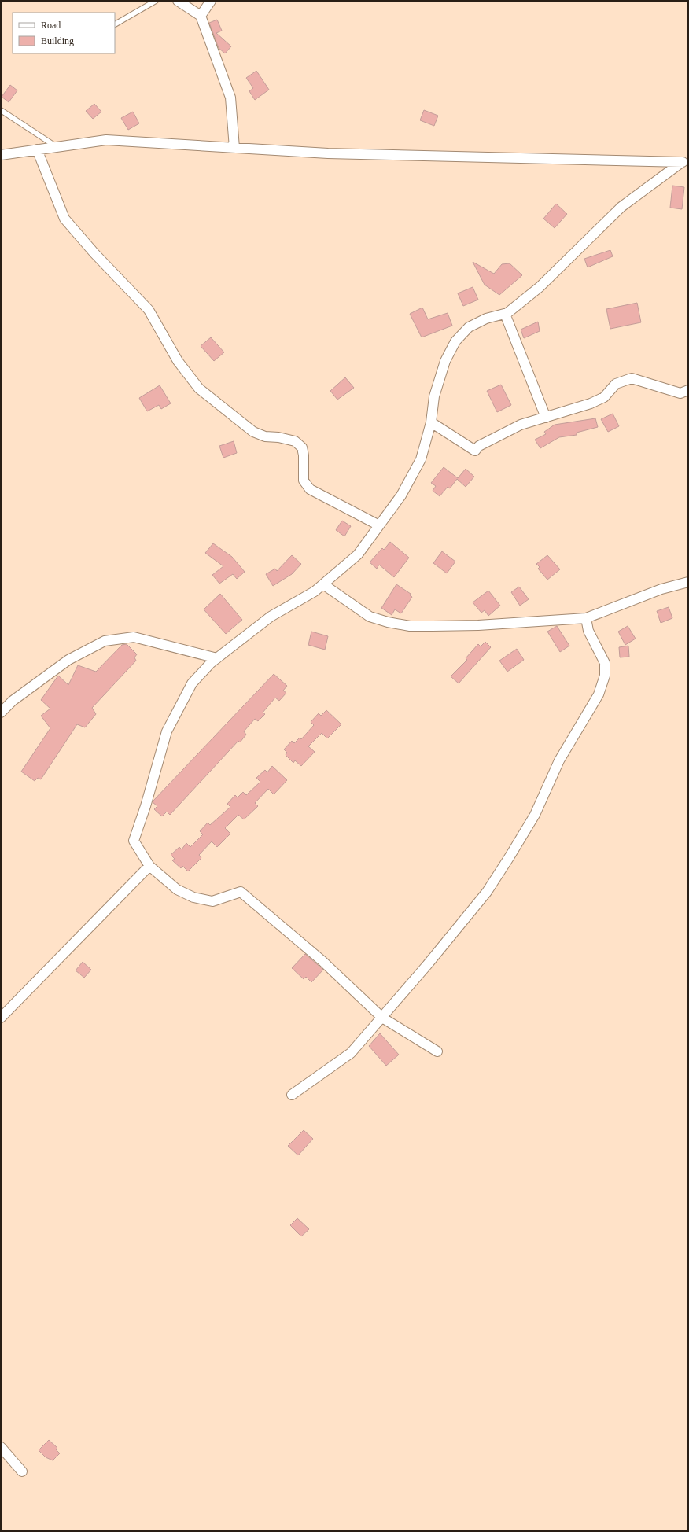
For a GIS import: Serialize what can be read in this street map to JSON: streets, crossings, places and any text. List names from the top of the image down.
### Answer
{
  "legend": ["Road", "Building"]
}
